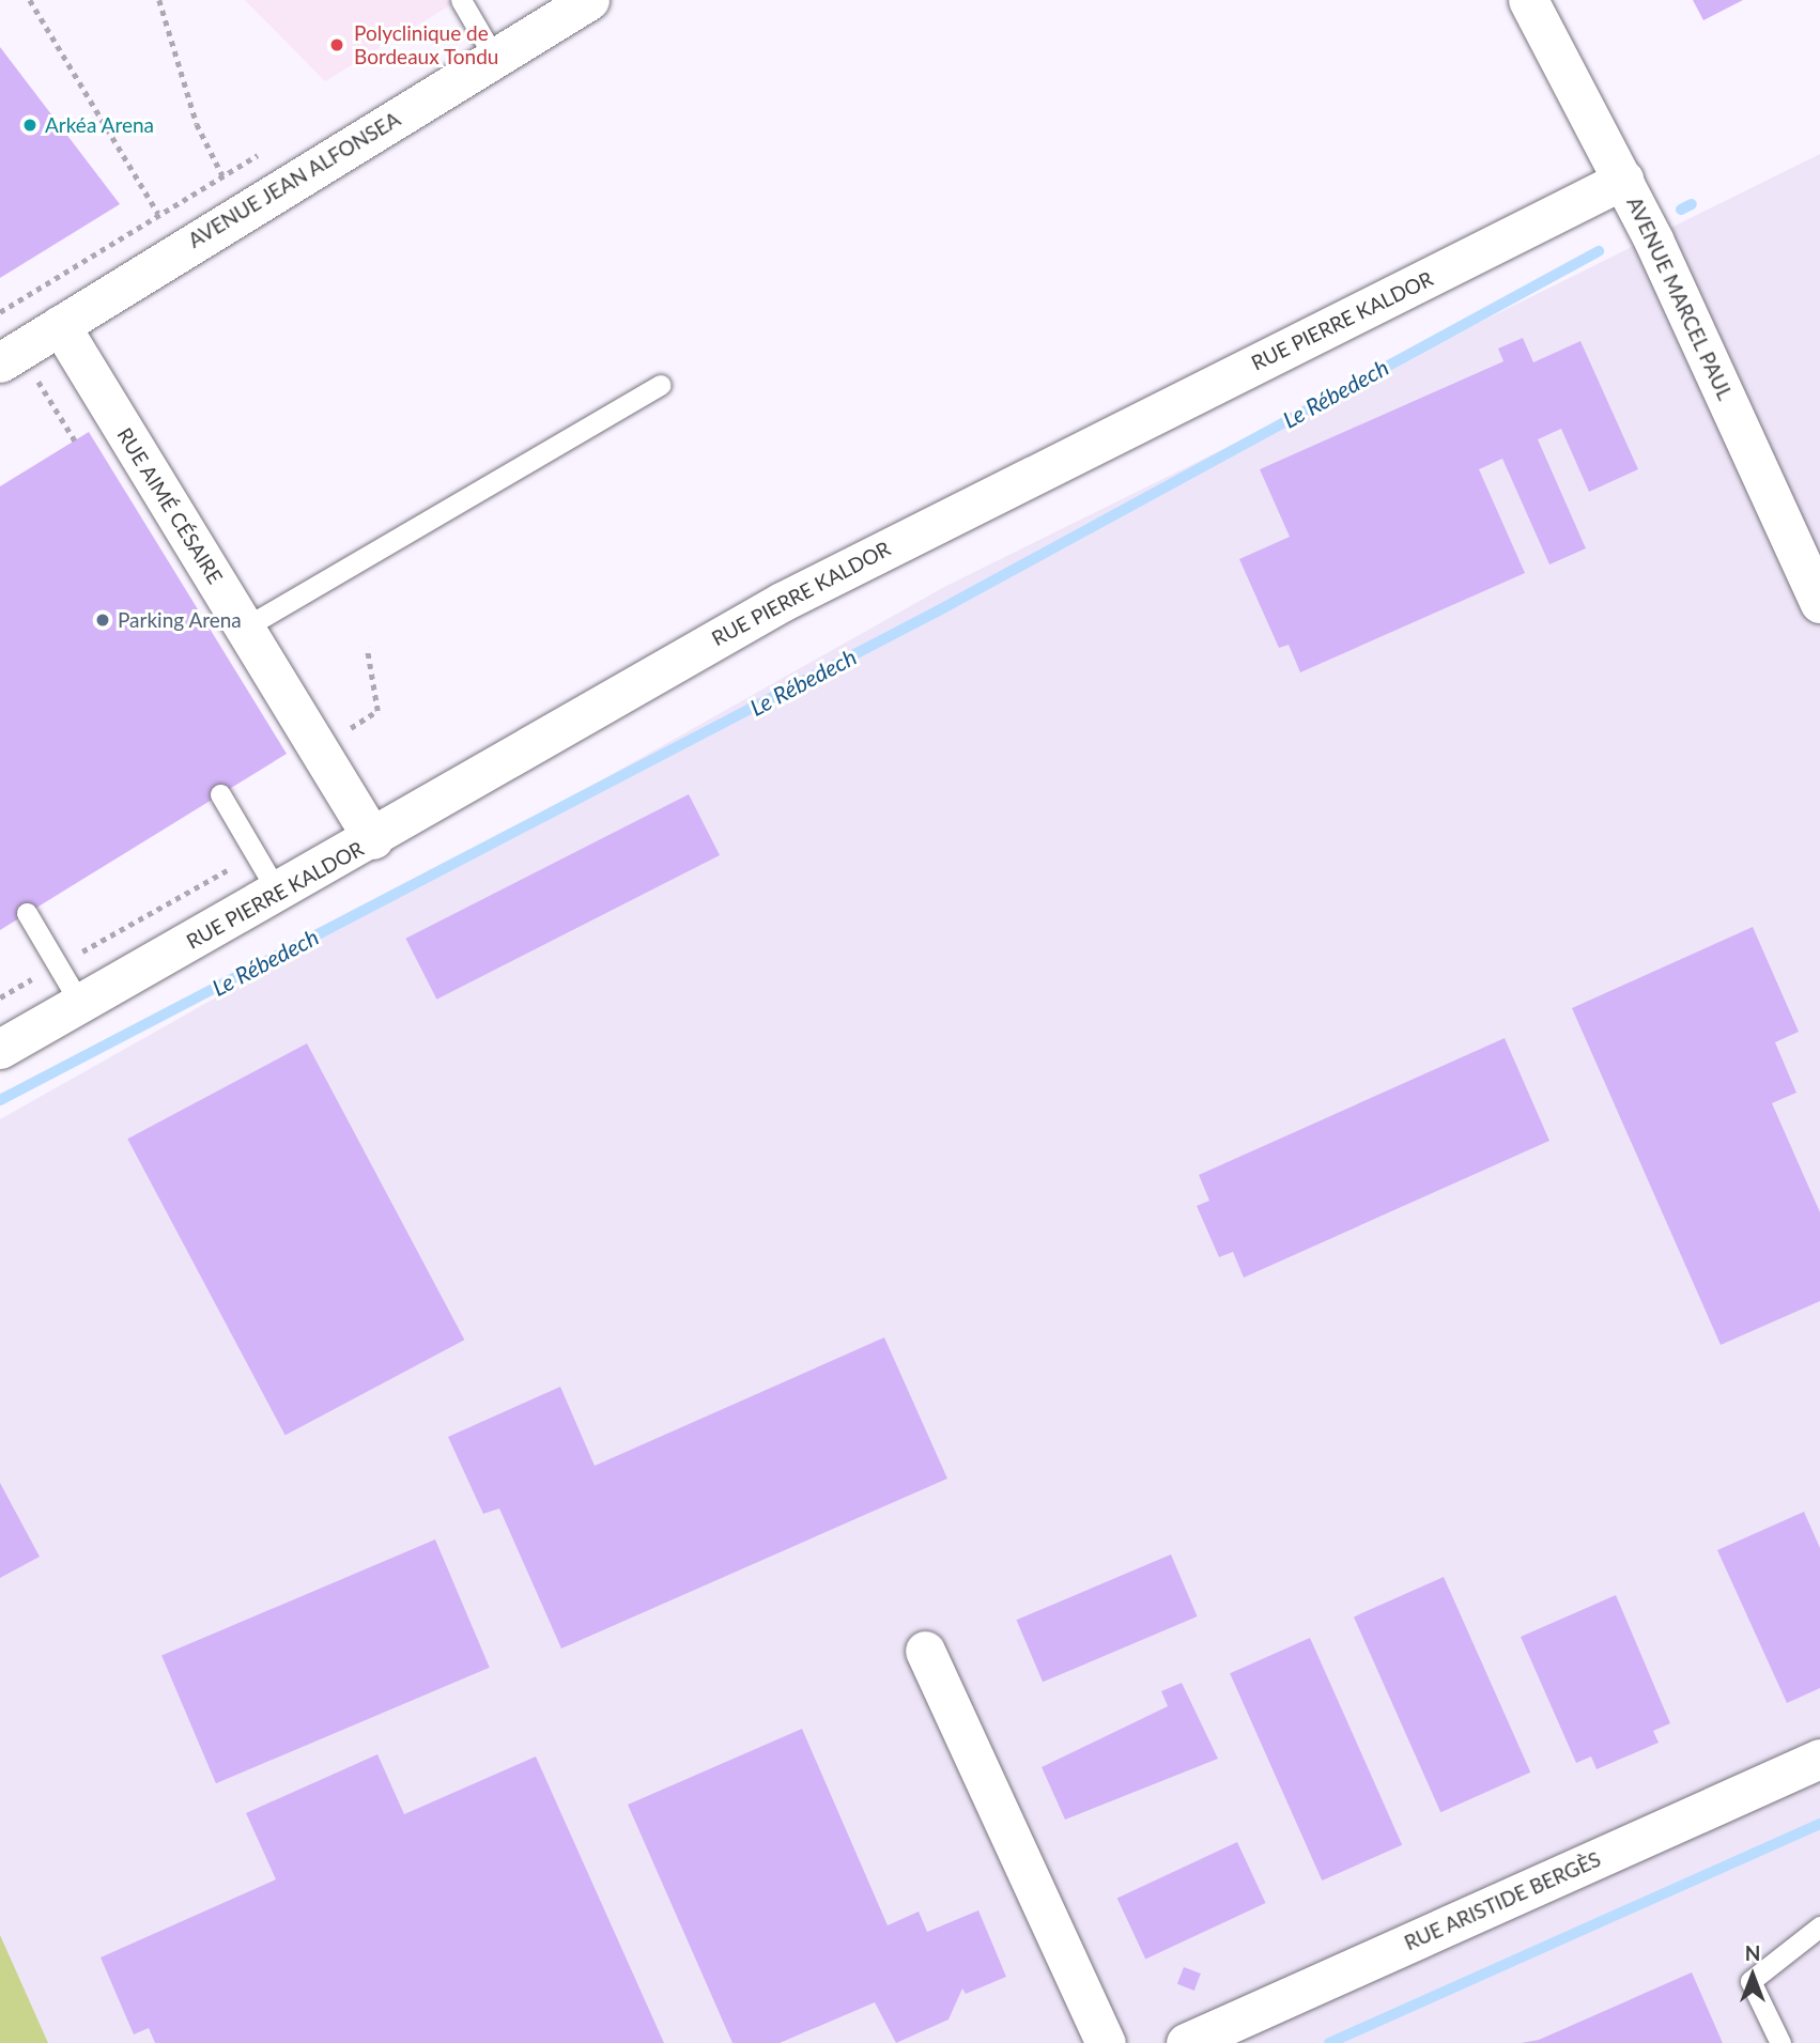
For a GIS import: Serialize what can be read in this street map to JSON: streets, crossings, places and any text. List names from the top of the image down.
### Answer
{
  "streets": {
    "street": [
      "AVENUE JEAN ALFONSEA",
      "AVENUE MARCEL PAUL",
      "RUE PIERRE KALDOR",
      "RUE AIMÉ CÉSAIRE",
      "RUE ARISTIDE BERGÈS"
    ]
  },
  "crossings": [
    ["AVENUE JEAN ALFONSEA", "RUE AIMÉ CÉSAIRE"],
    ["AVENUE MARCEL PAUL", "RUE PIERRE KALDOR"],
    ["RUE PIERRE KALDOR", "RUE AIMÉ CÉSAIRE"]
  ],
  "water": ["Le Rébedech"],
  "places": ["Polyclinique de Bordeaux Tondu", "Arkéa Arena", "Parking Arena"],
  "north": "top"
}
